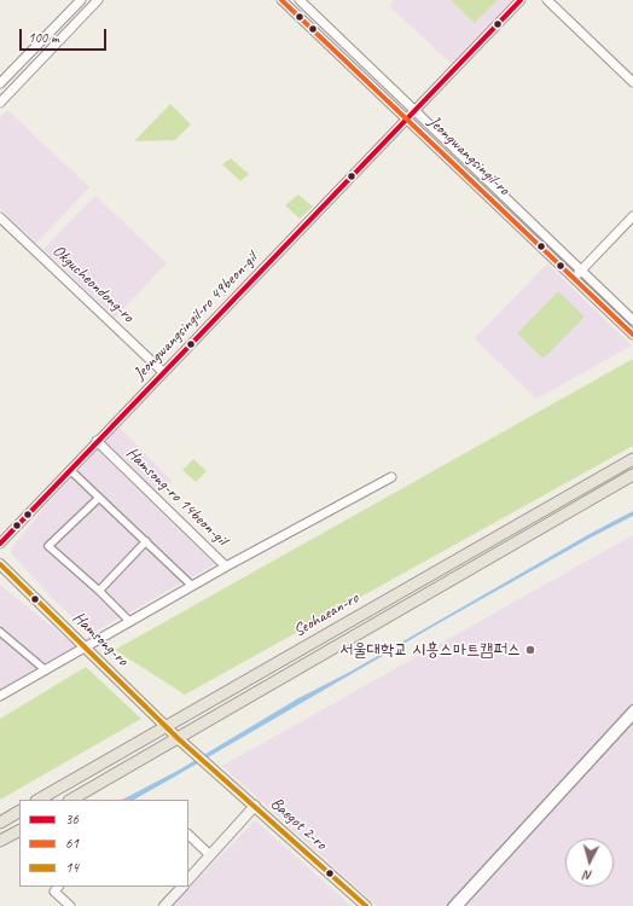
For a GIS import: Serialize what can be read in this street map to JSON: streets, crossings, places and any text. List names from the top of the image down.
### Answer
{
  "streets": {
    "main road": ["Seohaean-ro", "Hamsong-ro", "Baegot 2-ro"],
    "street": [
      "Jeongwangsingil-ro",
      "Okgucheondong-ro",
      "Jeongwangsingil-ro 49beon-gil",
      "Hamsong-ro 14beon-gil"
    ]
  },
  "crossings": [
    ["Jeongwangsingil-ro", "Jeongwangsingil-ro 49beon-gil"],
    ["Okgucheondong-ro", "Jeongwangsingil-ro 49beon-gil"],
    ["Jeongwangsingil-ro 49beon-gil", "Hamsong-ro 14beon-gil"],
    ["Hamsong-ro 14beon-gil", "Hamsong-ro"],
    ["Seohaean-ro", "Hamsong-ro"],
    ["Hamsong-ro", "Baegot 2-ro"]
  ],
  "places": ["서울대학교 시흥스마트캠퍼스"],
  "lines": ["transit line 36", "transit line 61", "transit line 14"],
  "legend": ["36", "61", "14"],
  "scale_bar": "100 m",
  "north": "bottom"
}
